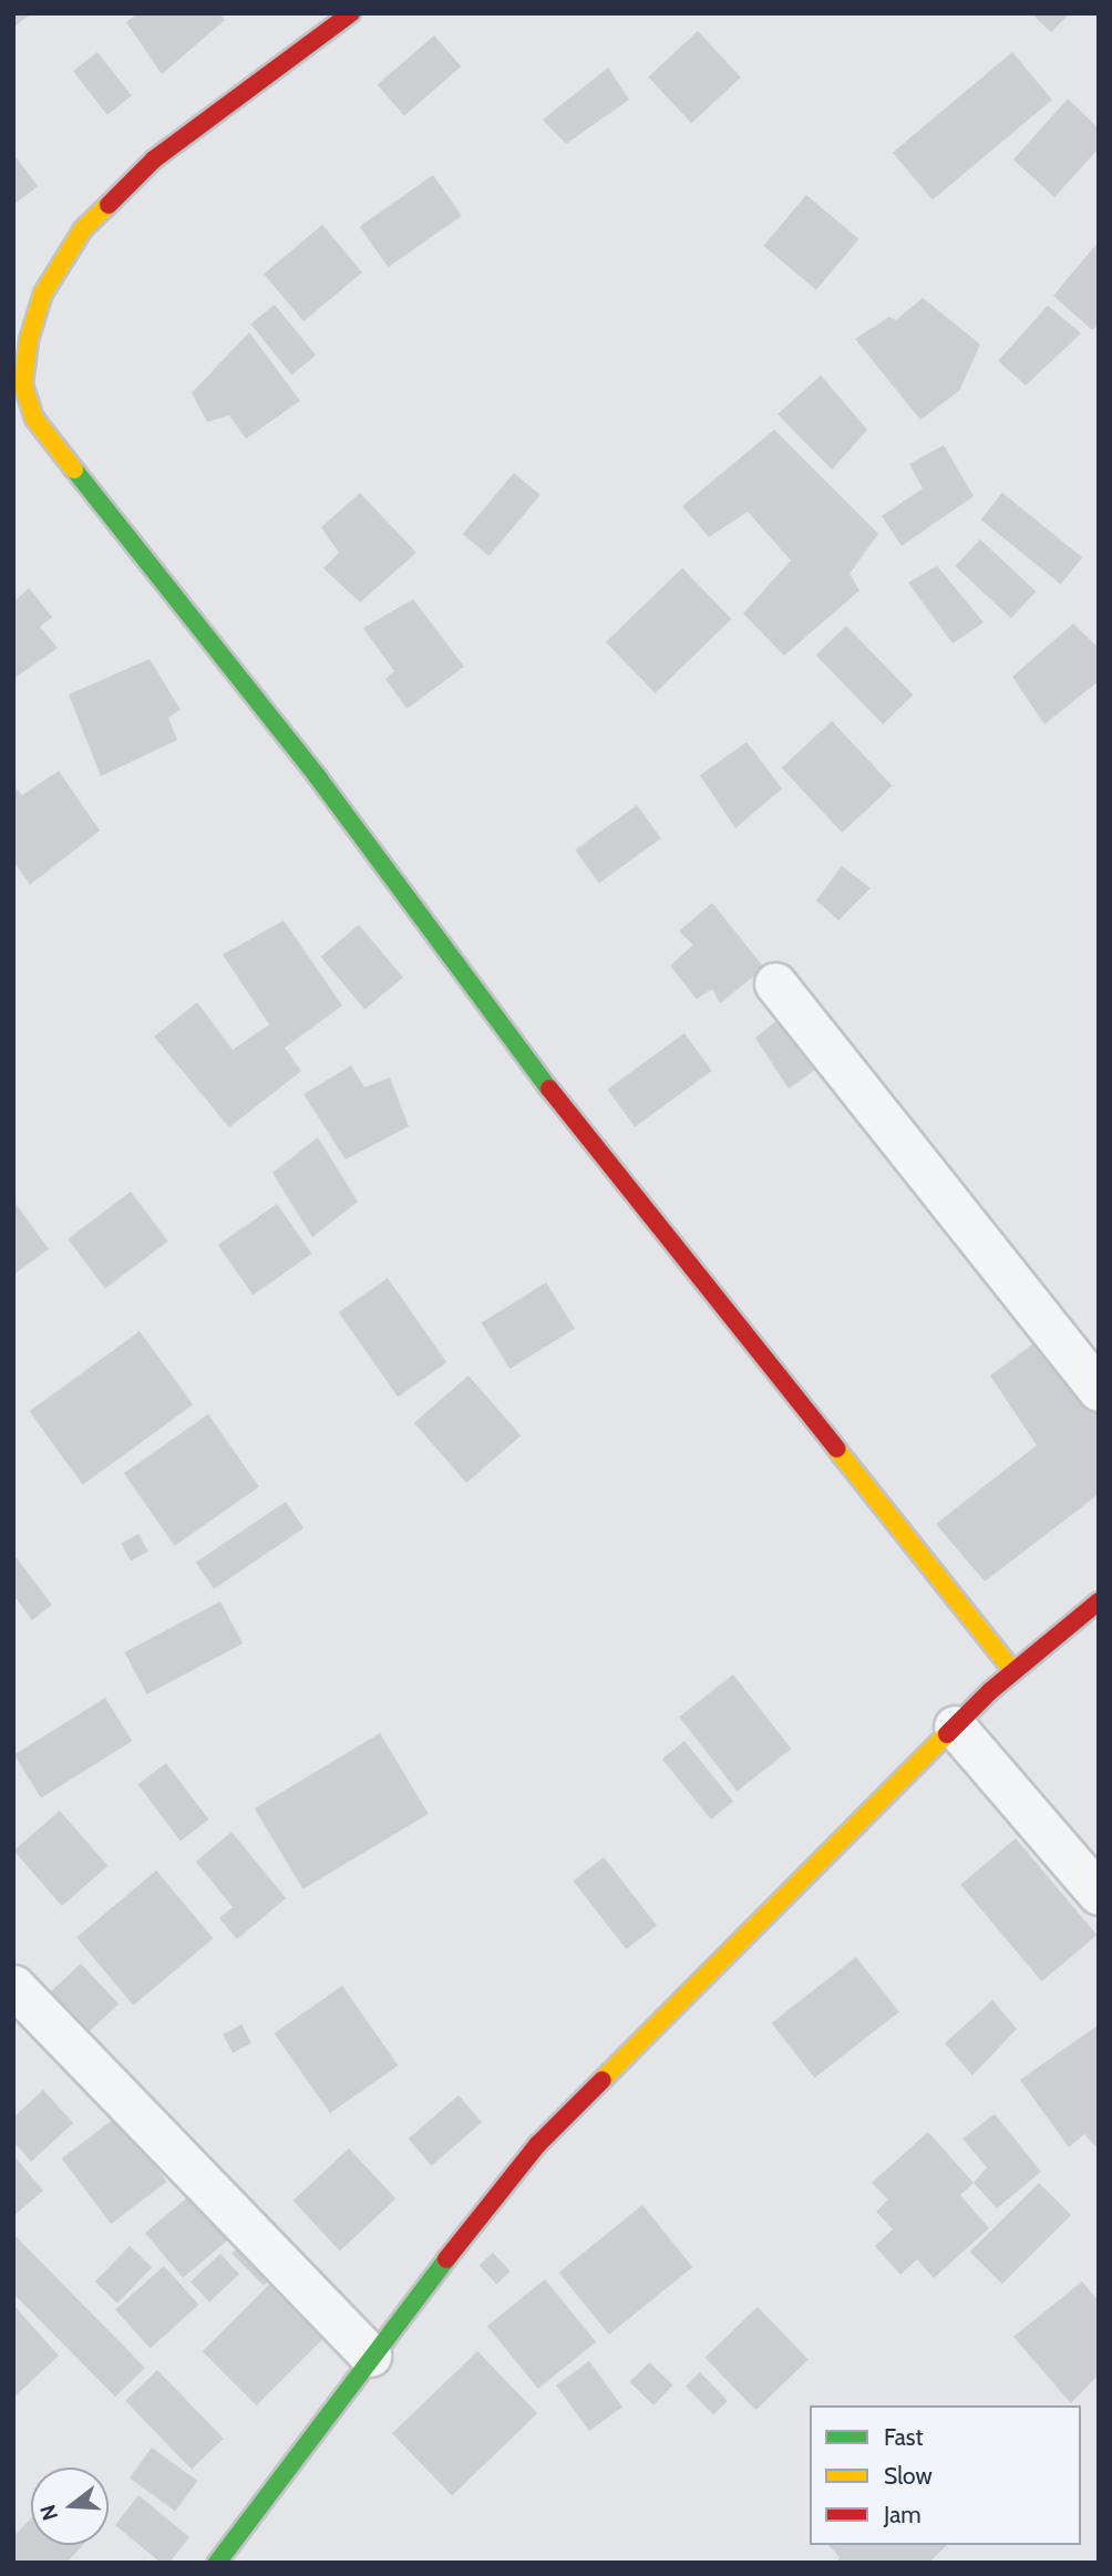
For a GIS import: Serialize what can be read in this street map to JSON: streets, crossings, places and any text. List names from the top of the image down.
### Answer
{
  "legend": ["Fast", "Slow", "Jam"],
  "north": "left"
}
